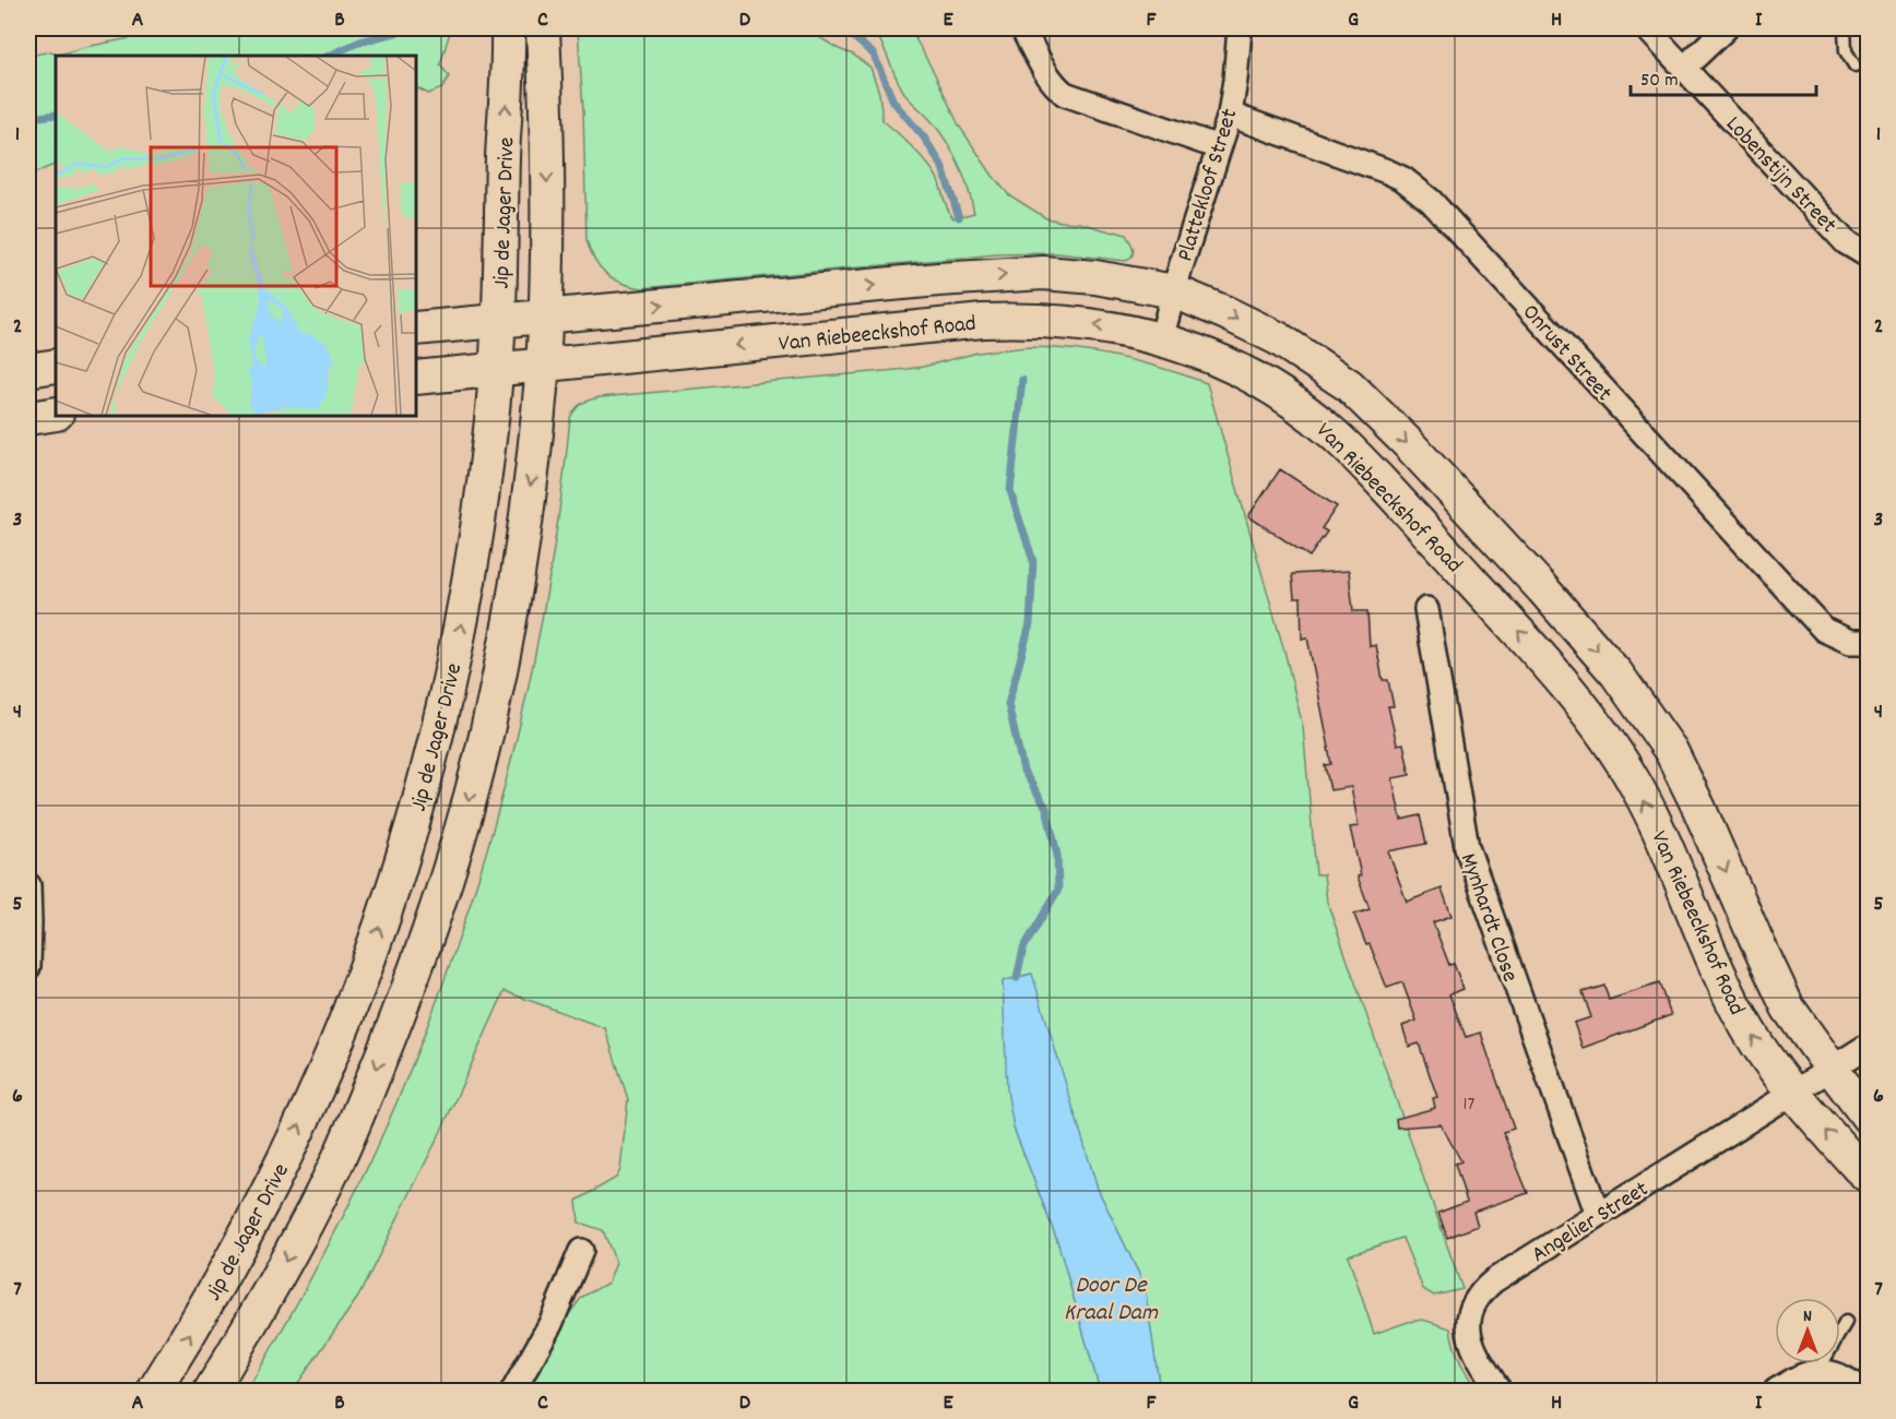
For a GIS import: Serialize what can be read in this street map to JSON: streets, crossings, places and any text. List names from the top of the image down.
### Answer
{
  "streets": {
    "street": [
      "Lobenstijn Street",
      "Plattekloof Street",
      "Jip de Jager Drive",
      "Van Riebeeckshof Road",
      "Onrust Street",
      "Mynhardt Close",
      "Angelier Street"
    ]
  },
  "crossings": [
    ["Plattekloof Street", "Van Riebeeckshof Road"],
    ["Plattekloof Street", "Onrust Street"],
    ["Jip de Jager Drive", "Van Riebeeckshof Road"],
    ["Van Riebeeckshof Road", "Angelier Street"],
    ["Mynhardt Close", "Angelier Street"]
  ],
  "water": ["Door De Kraal Dam"],
  "house_numbers": ["17"],
  "scale_bar": "50 m",
  "north": "top",
  "grid": {
    "columns": [
      "A",
      "B",
      "C",
      "D",
      "E",
      "F",
      "G",
      "H",
      "I"
    ],
    "rows": [
      "1",
      "2",
      "3",
      "4",
      "5",
      "6",
      "7"
    ]
  }
}
